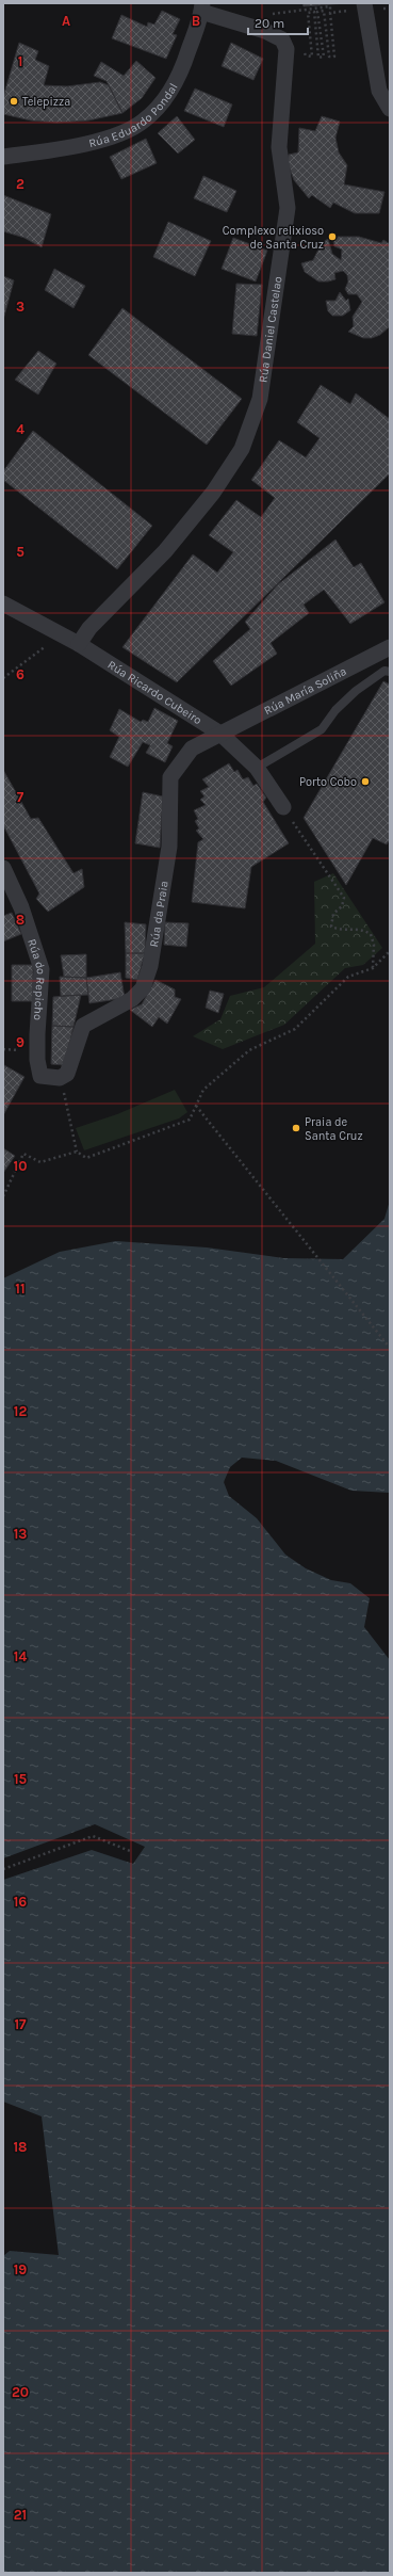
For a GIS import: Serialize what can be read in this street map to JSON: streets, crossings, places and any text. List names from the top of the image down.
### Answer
{
  "streets": {
    "street": [
      "Rúa Eduardo Pondal",
      "Rúa Daniel Castelao",
      "Rúa Ricardo Cubeiro",
      "Rúa María Soliña",
      "Rúa da Praia",
      "Rúa do Repicho"
    ]
  },
  "crossings": [
    ["Rúa Eduardo Pondal", "Rúa Daniel Castelao"],
    ["Rúa Daniel Castelao", "Rúa Ricardo Cubeiro"],
    ["Rúa Ricardo Cubeiro", "Rúa María Soliña"],
    ["Rúa Ricardo Cubeiro", "Rúa da Praia"],
    ["Rúa María Soliña", "Rúa da Praia"],
    ["Rúa da Praia", "Rúa do Repicho"]
  ],
  "places": [
    "Telepizza",
    "Complexo relixioso de Santa Cruz",
    "Porto Cobo",
    "Praia de Santa Cruz"
  ],
  "scale_bar": "20 m",
  "grid": {
    "columns": ["A", "B"],
    "rows": [
      "1",
      "2",
      "3",
      "4",
      "5",
      "6",
      "7",
      "8",
      "9",
      "10",
      "11",
      "12",
      "13",
      "14",
      "15",
      "16",
      "17",
      "18",
      "19",
      "20",
      "21"
    ]
  }
}
